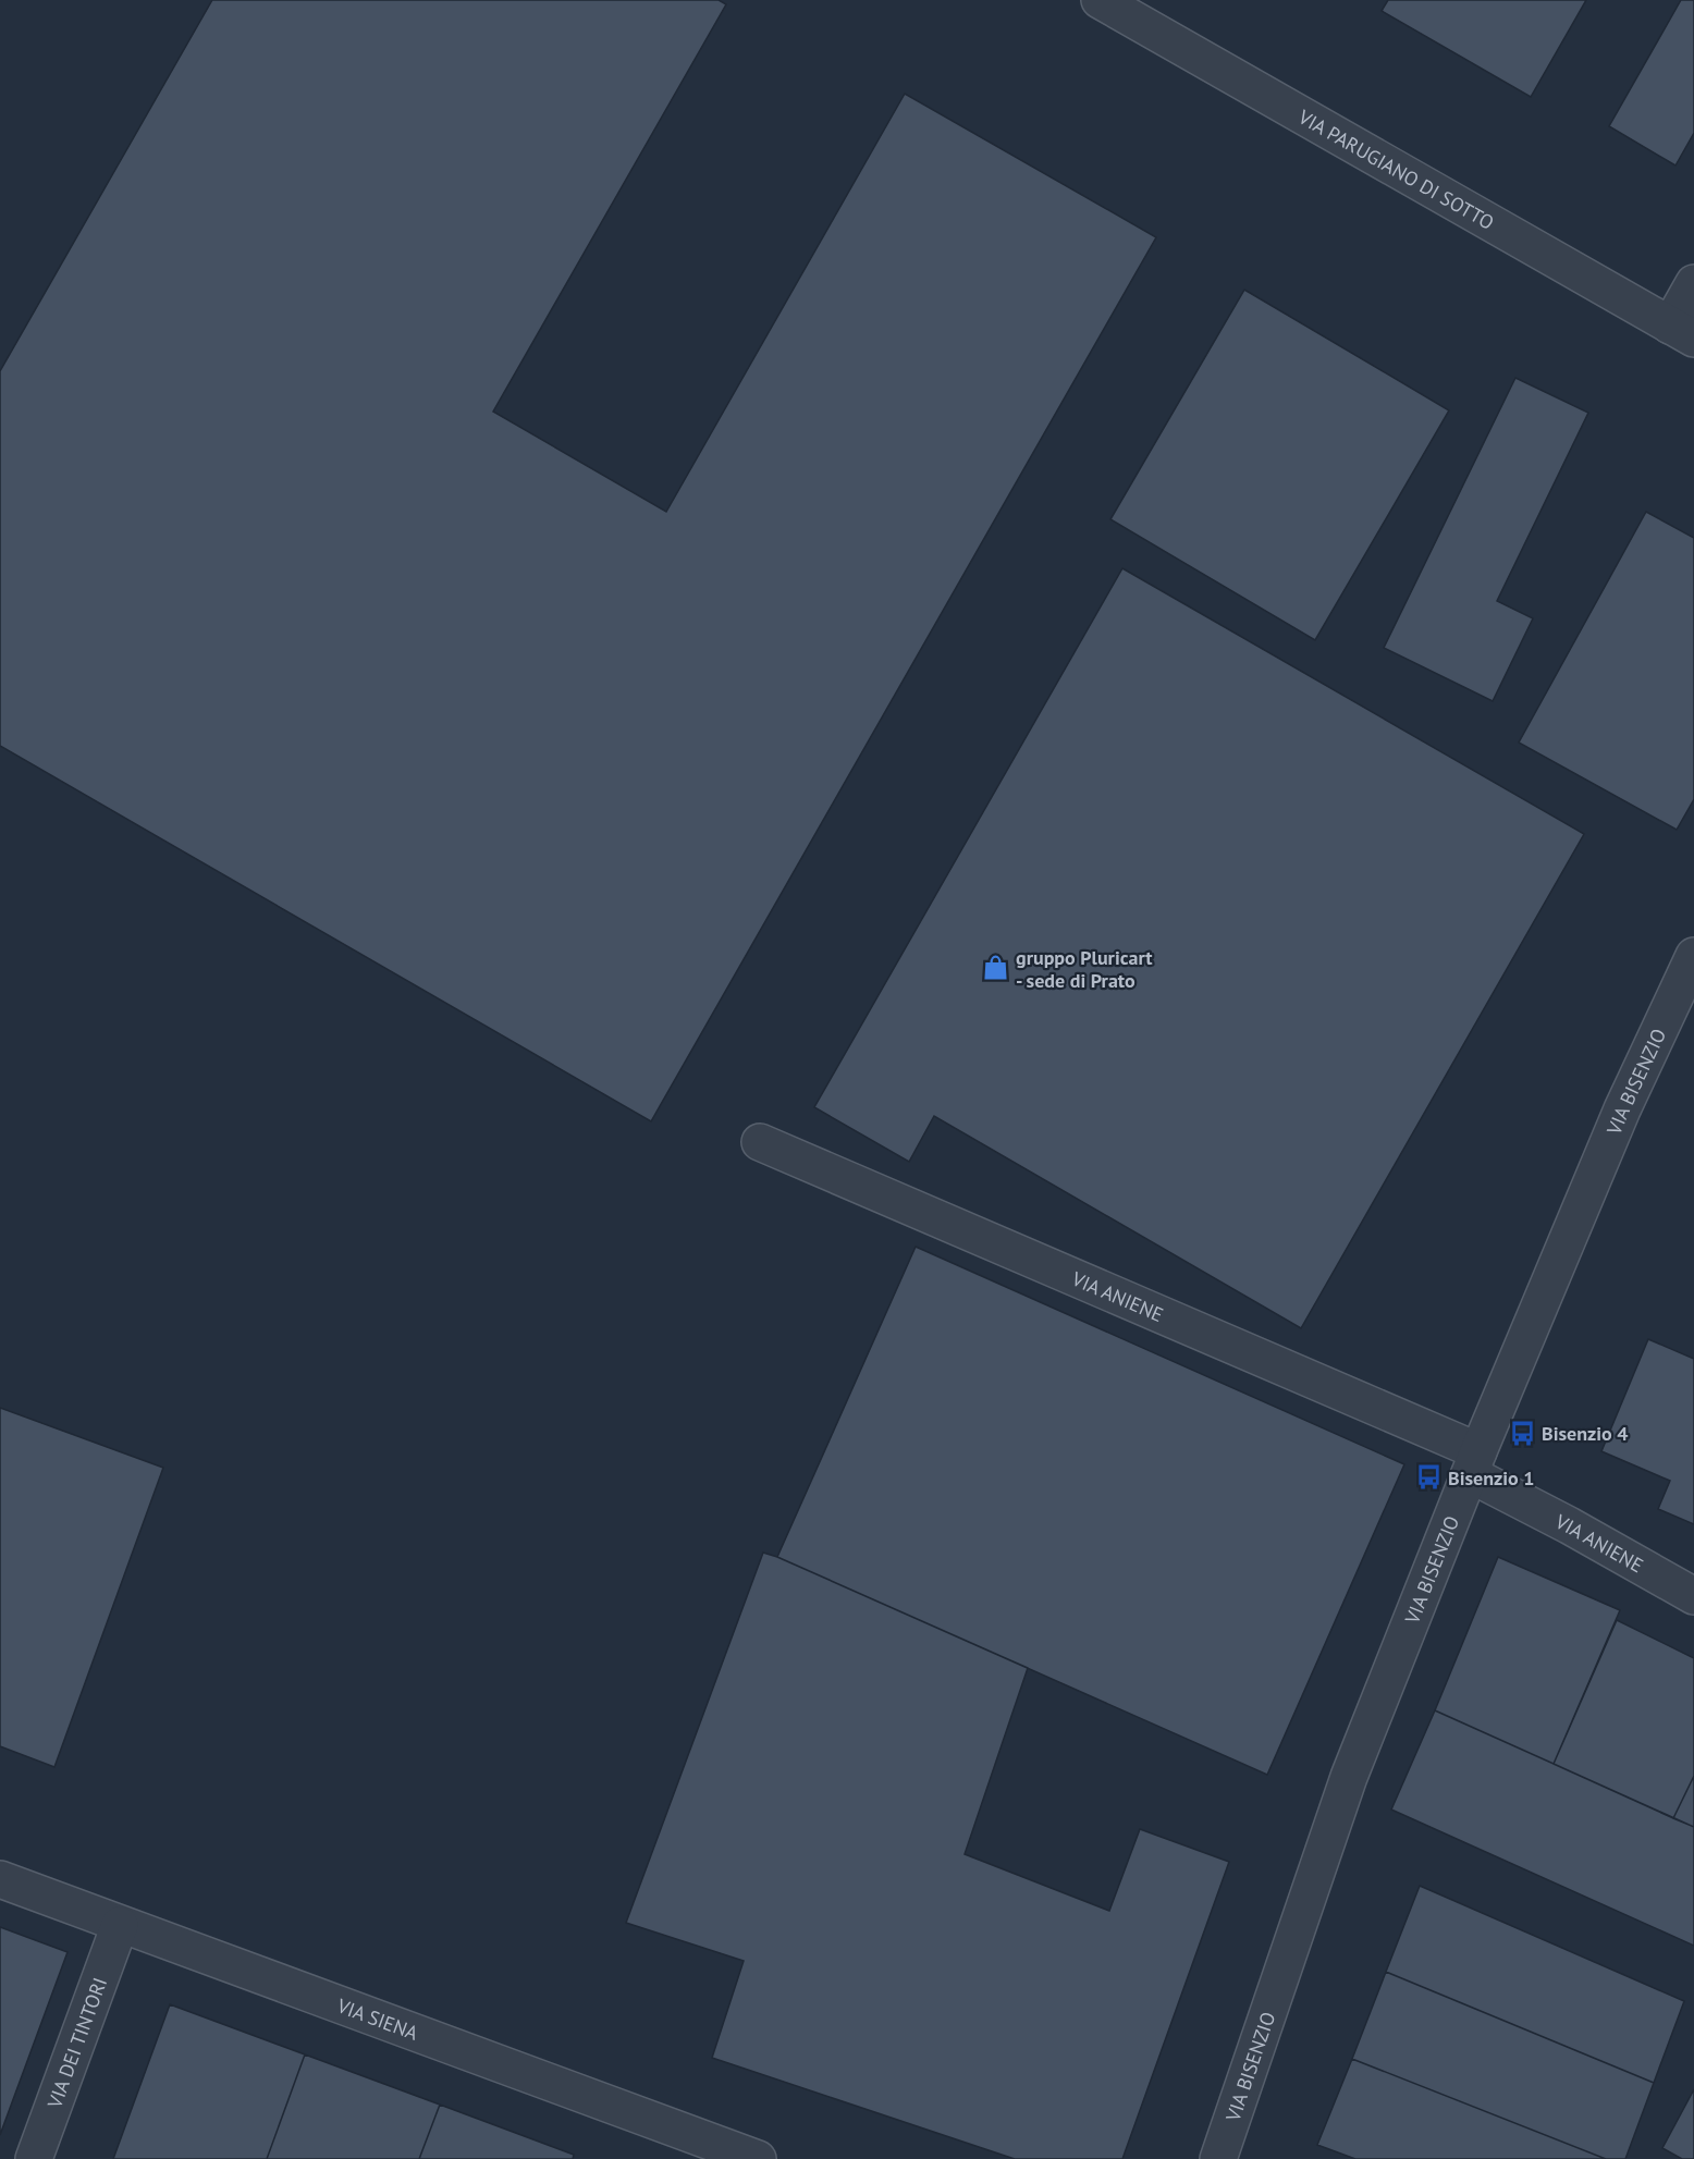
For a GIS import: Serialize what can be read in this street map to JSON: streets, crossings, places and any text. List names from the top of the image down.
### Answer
{
  "streets": {
    "street": [
      "VIA PARUGIANO DI SOTTO",
      "VIA BISENZIO",
      "VIA ANIENE",
      "VIA SIENA",
      "VIA DEI TINTORI"
    ]
  },
  "crossings": [
    ["VIA BISENZIO", "VIA ANIENE"],
    ["VIA SIENA", "VIA DEI TINTORI"]
  ],
  "places": {
    "shop": ["gruppo Pluricart - sede di Prato"],
    "bus stop": ["Bisenzio 4", "Bisenzio 1"]
  }
}
